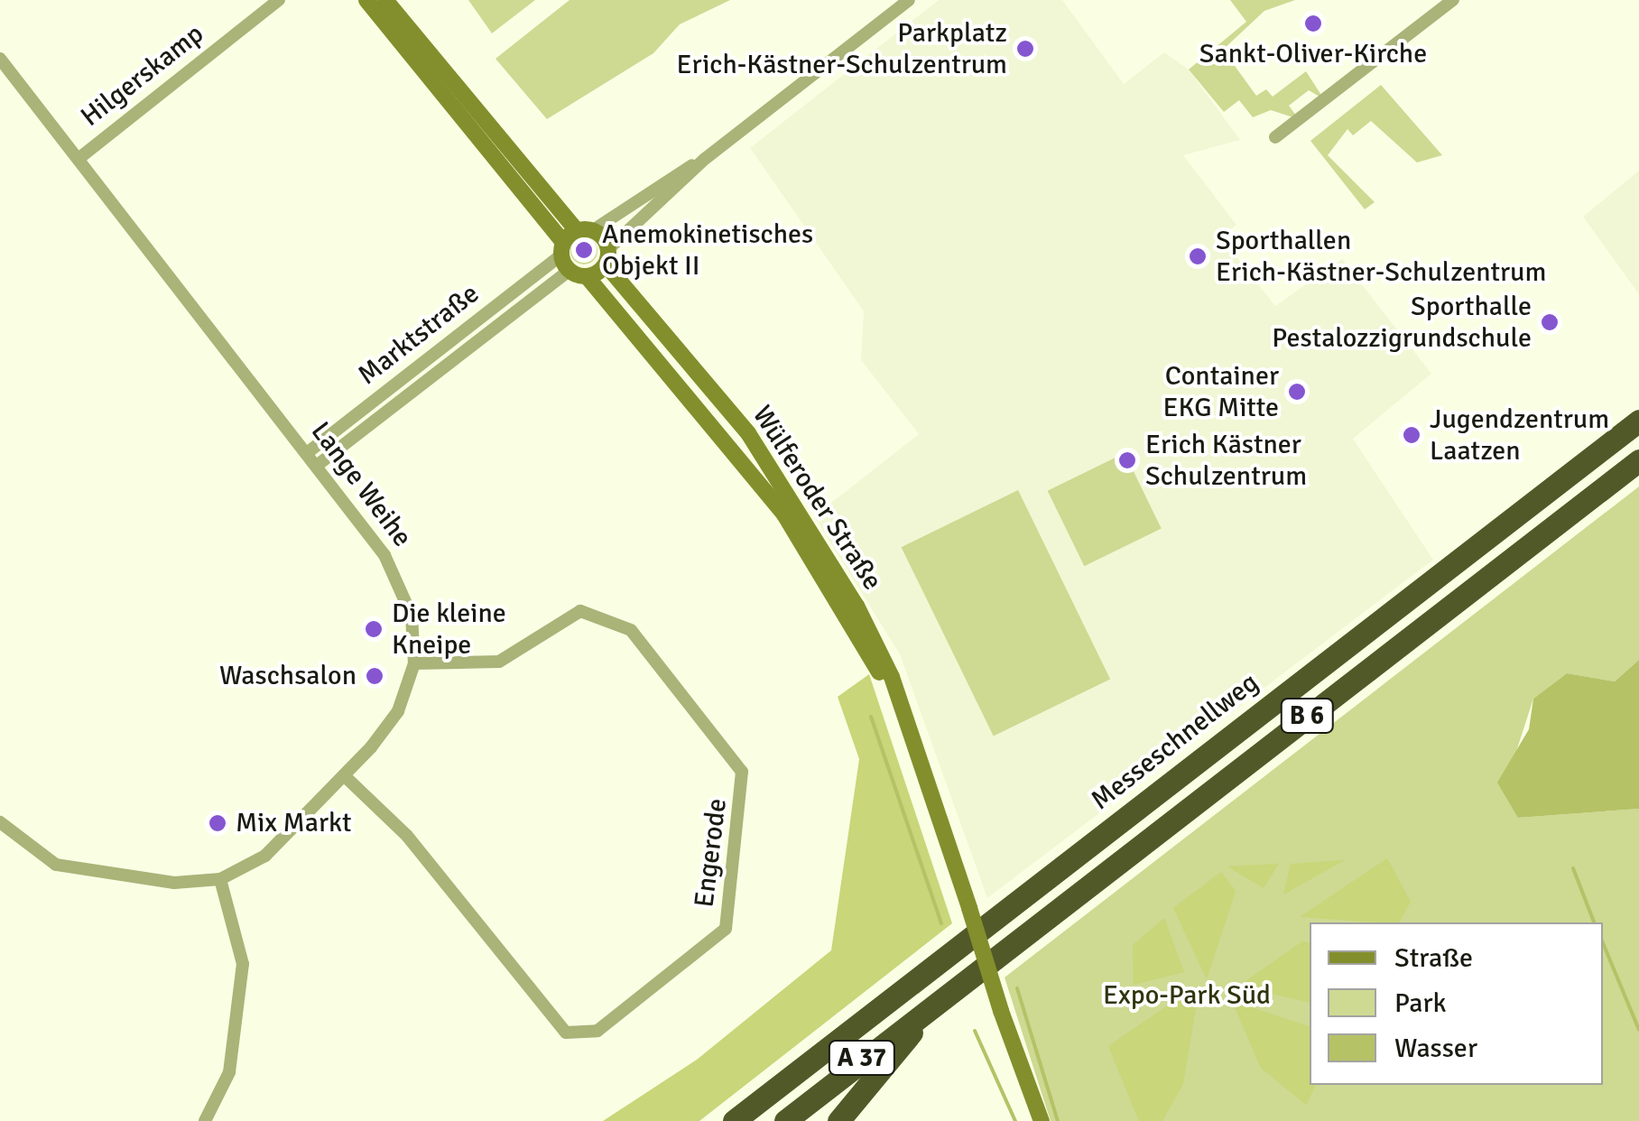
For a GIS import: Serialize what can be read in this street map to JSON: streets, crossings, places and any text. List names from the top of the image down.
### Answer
{
  "streets": {
    "highway": ["B 6", "Messeschnellweg", "A 37"],
    "street": [
      "Hilgerskamp",
      "Marktstraße",
      "Lange Weihe",
      "Wülferoder Straße",
      "Engerode"
    ]
  },
  "crossings": [
    ["Hilgerskamp", "Lange Weihe"],
    ["Marktstraße", "Lange Weihe"],
    ["Lange Weihe", "Engerode"],
    ["B 6", "A 37"]
  ],
  "parks": ["Expo-Park Süd"],
  "places": [
    "Sankt-Oliver-Kirche",
    "Parkplatz Erich-Kästner-Schulzentrum",
    "Anemokinetisches Objekt II",
    "Sporthallen Erich-Kästner-Schulzentrum",
    "Sporthalle Pestalozzigrundschule",
    "Container EKG Mitte",
    "Jugendzentrum Laatzen",
    "Erich Kästner Schulzentrum",
    "Die kleine Kneipe",
    "Waschsalon",
    "Mix Markt"
  ],
  "legend": ["Straße", "Park", "Wasser"]
}
